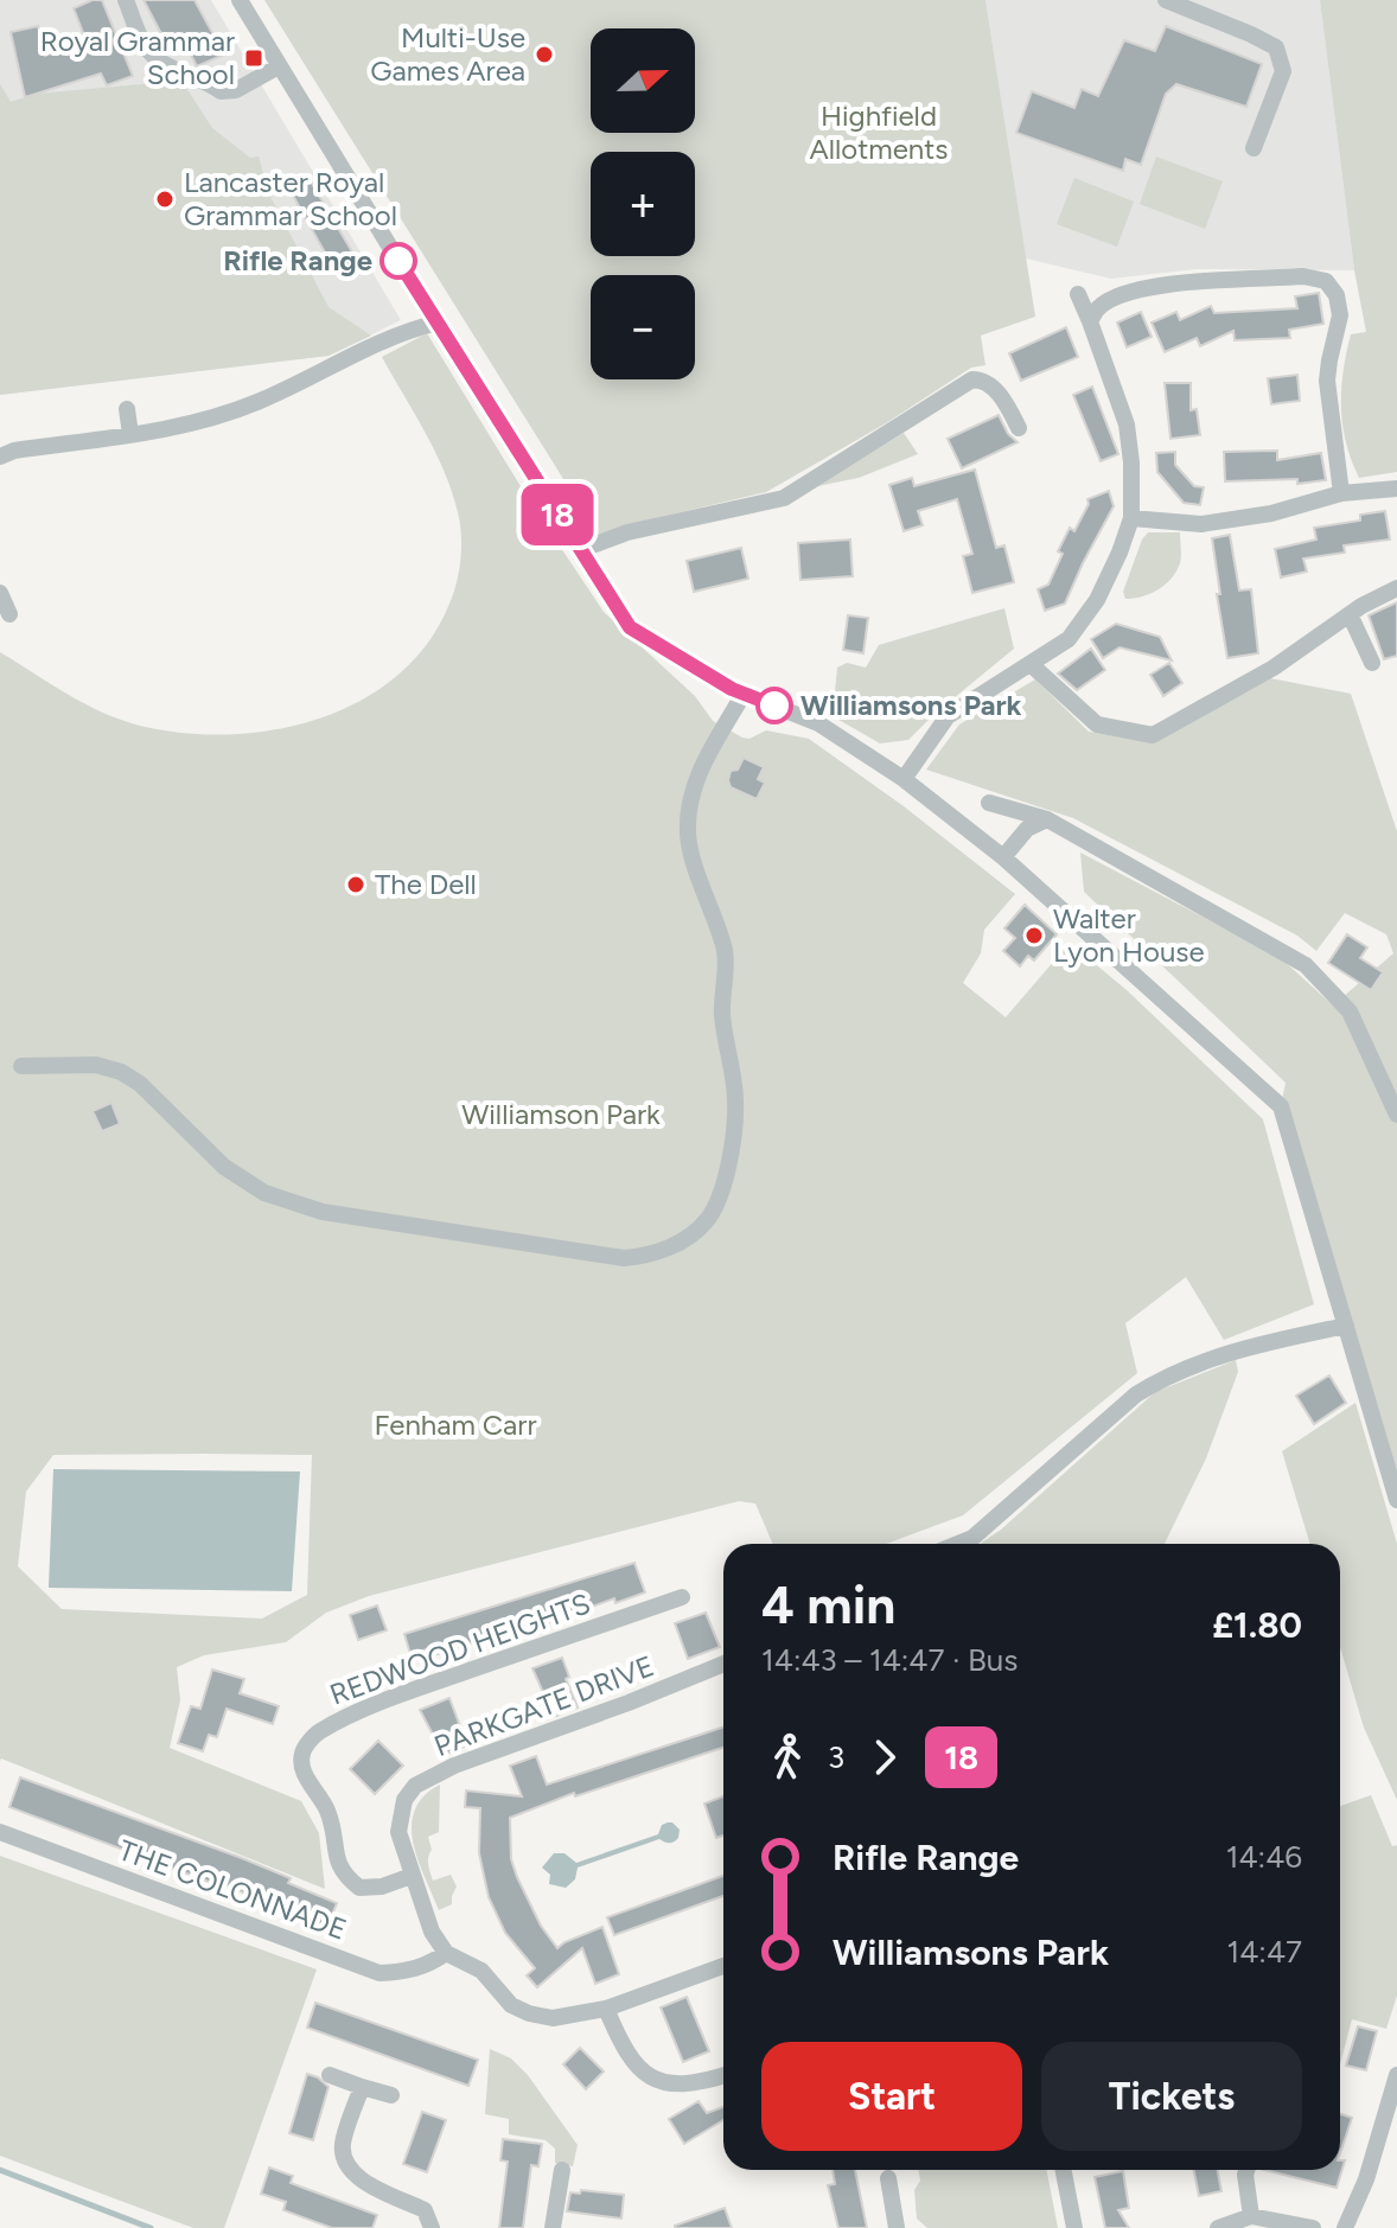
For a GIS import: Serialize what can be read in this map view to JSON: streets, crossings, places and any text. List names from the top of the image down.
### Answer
{
  "streets": {
    "street": ["REDWOOD HEIGHTS", "PARKGATE DRIVE", "THE COLONNADE"]
  },
  "crossings": [
    ["REDWOOD HEIGHTS", "PARKGATE DRIVE"],
    ["PARKGATE DRIVE", "THE COLONNADE"]
  ],
  "parks": ["Highfield Allotments", "Williamson Park", "Fenham Carr"],
  "places": {
    "other": [
      "Multi-Use Games Area",
      "Lancaster Royal Grammar School",
      "Rifle Range",
      "Williamsons Park",
      "The Dell",
      "Walter Lyon House"
    ],
    "transit": ["Royal Grammar School"]
  },
  "lines": ["bus line 18"],
  "north": "right",
  "page": {
    "on_map": "18",
    "map_buttons": ["+", "−"],
    "heading": ["4 min", "14:43 – 14:47 · Bus", "£1.80"],
    "legs": ["3", "18"],
    "list": [
      {
        "name": "Rifle Range",
        "value": "14:46"
      },
      {
        "name": "Williamsons Park",
        "value": "14:47"
      }
    ],
    "buttons": ["Start", "Tickets"]
  }
}
